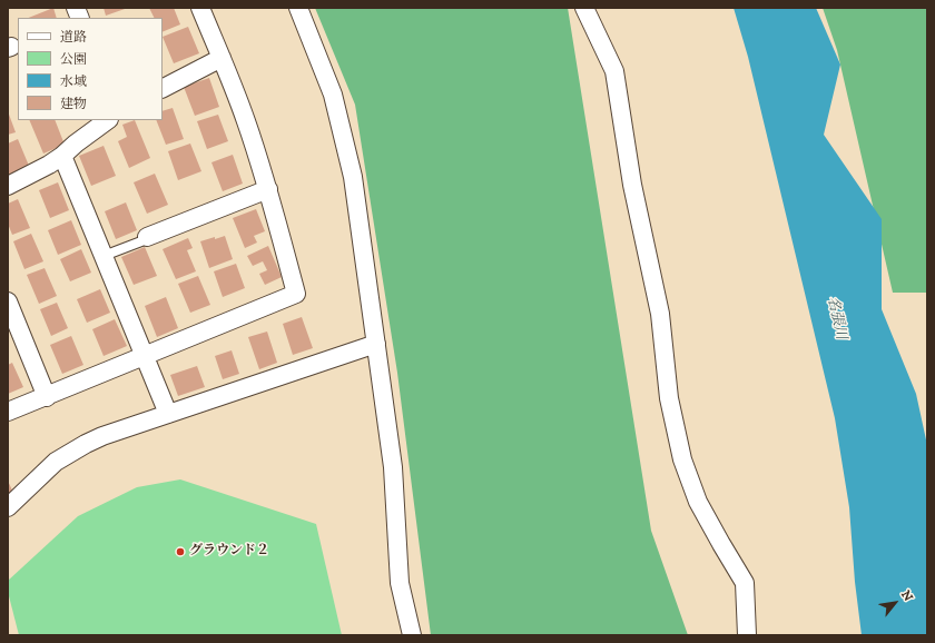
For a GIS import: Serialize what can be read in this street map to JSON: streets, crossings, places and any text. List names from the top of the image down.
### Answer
{
  "water": ["名張川"],
  "places": ["グラウンド２"],
  "legend": [
    "道路",
    "公園",
    "水域",
    "建物"
  ],
  "north": "top right"
}
